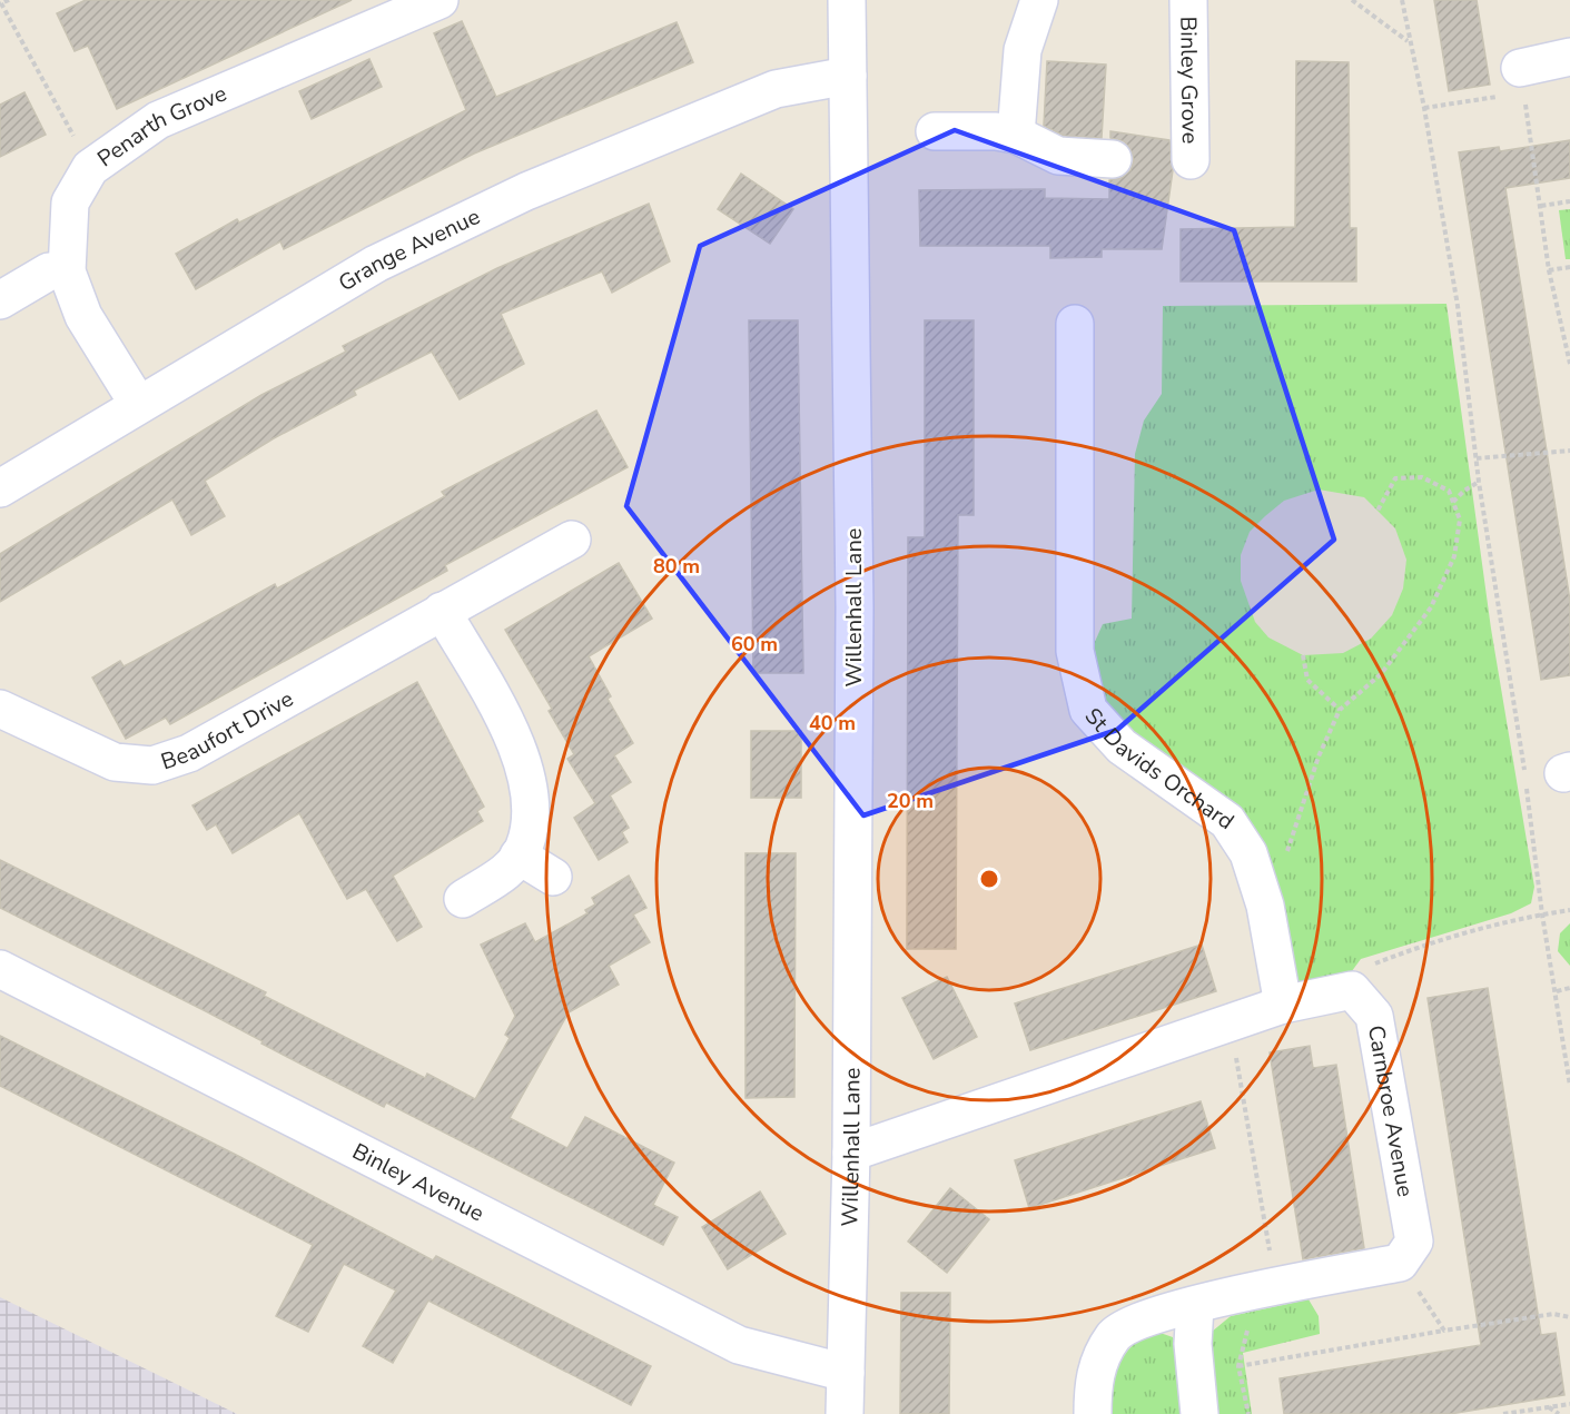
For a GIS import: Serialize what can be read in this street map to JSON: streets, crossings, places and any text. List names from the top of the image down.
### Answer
{
  "streets": {
    "street": [
      "Binley Grove",
      "Penarth Grove",
      "Grange Avenue",
      "Willenhall Lane",
      "Beaufort Drive",
      "St Davids Orchard",
      "Carnbroe Avenue",
      "Binley Avenue"
    ]
  },
  "crossings": [
    ["Penarth Grove", "Grange Avenue"],
    ["Grange Avenue", "Willenhall Lane"],
    ["Willenhall Lane", "Binley Avenue"]
  ],
  "rings": [
    "80 m",
    "60 m",
    "40 m",
    "20 m"
  ]
}
